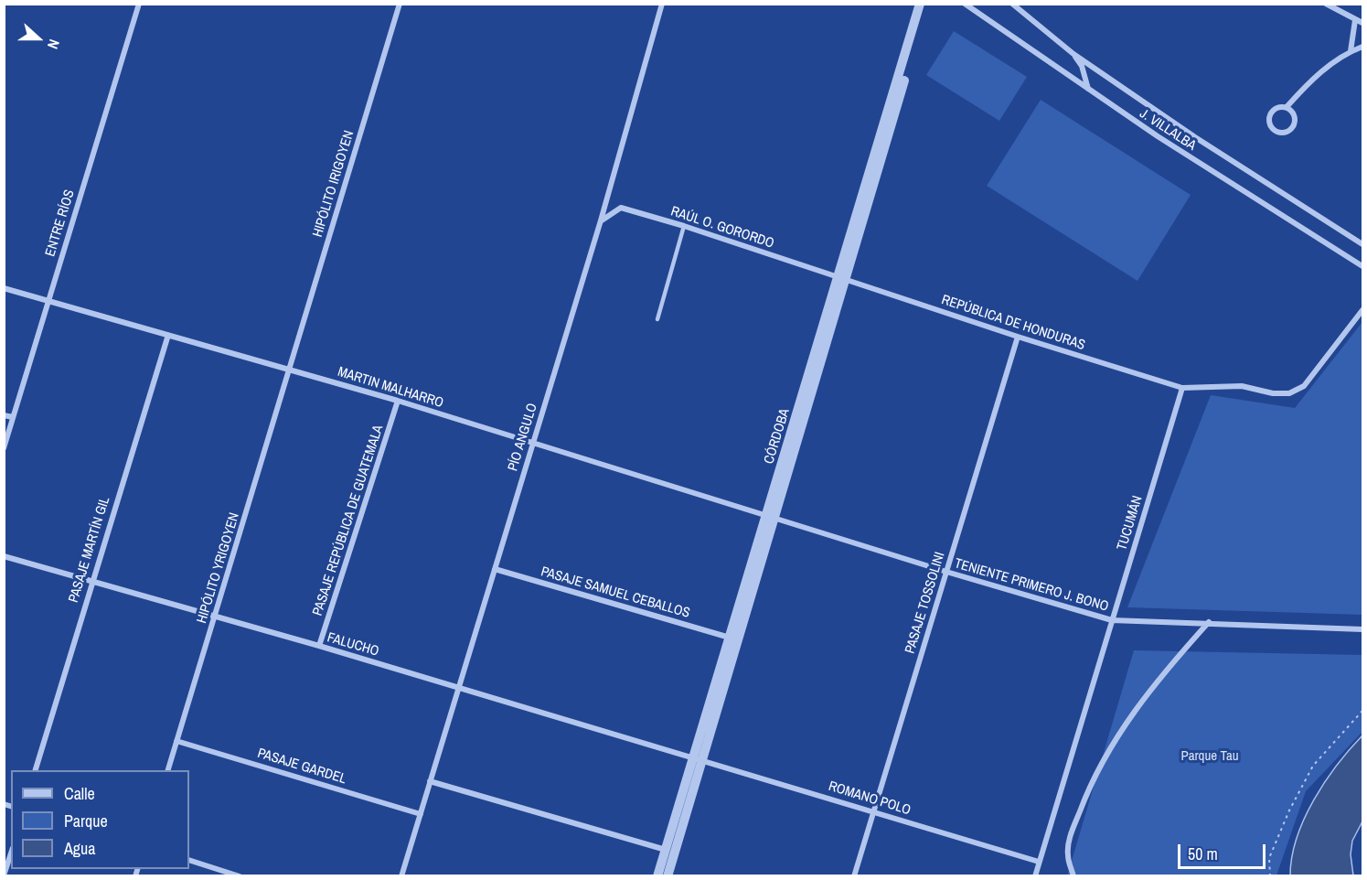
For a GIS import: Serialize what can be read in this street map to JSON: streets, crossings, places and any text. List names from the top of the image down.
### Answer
{
  "streets": {
    "street": [
      "J. VILLALBA",
      "HIPÓLITO IRIGOYEN",
      "ENTRE RÍOS",
      "RAÚL O. GORORDO",
      "REPÚBLICA DE HONDURAS",
      "MARTIN MALHARRO",
      "CÓRDOBA",
      "PÍO ANGULO",
      "PASAJE REPÚBLICA DE GUATEMALA",
      "TUCUMÁN",
      "PASAJE MARTÍN GIL",
      "HIPÓLITO YRIGOYEN",
      "TENIENTE PRIMERO J. BONO",
      "PASAJE SAMUEL CEBALLOS",
      "PASAJE TOSSOLINI",
      "FALUCHO",
      "PASAJE GARDEL",
      "ROMANO POLO"
    ]
  },
  "crossings": [
    ["HIPÓLITO IRIGOYEN", "MARTIN MALHARRO"],
    ["HIPÓLITO IRIGOYEN", "HIPÓLITO YRIGOYEN"],
    ["ENTRE RÍOS", "MARTIN MALHARRO"],
    ["RAÚL O. GORORDO", "REPÚBLICA DE HONDURAS"],
    ["RAÚL O. GORORDO", "CÓRDOBA"],
    ["RAÚL O. GORORDO", "PÍO ANGULO"],
    ["REPÚBLICA DE HONDURAS", "CÓRDOBA"],
    ["REPÚBLICA DE HONDURAS", "TUCUMÁN"],
    ["REPÚBLICA DE HONDURAS", "PASAJE TOSSOLINI"],
    ["MARTIN MALHARRO", "CÓRDOBA"],
    ["MARTIN MALHARRO", "PÍO ANGULO"],
    ["MARTIN MALHARRO", "PASAJE REPÚBLICA DE GUATEMALA"],
    ["MARTIN MALHARRO", "PASAJE MARTÍN GIL"],
    ["MARTIN MALHARRO", "HIPÓLITO YRIGOYEN"],
    ["MARTIN MALHARRO", "TENIENTE PRIMERO J. BONO"],
    ["CÓRDOBA", "TENIENTE PRIMERO J. BONO"],
    ["CÓRDOBA", "PASAJE SAMUEL CEBALLOS"],
    ["CÓRDOBA", "FALUCHO"],
    ["CÓRDOBA", "ROMANO POLO"],
    ["PÍO ANGULO", "PASAJE SAMUEL CEBALLOS"],
    ["PÍO ANGULO", "FALUCHO"],
    ["PÍO ANGULO", "PASAJE GARDEL"],
    ["PASAJE REPÚBLICA DE GUATEMALA", "FALUCHO"],
    ["TUCUMÁN", "TENIENTE PRIMERO J. BONO"],
    ["TUCUMÁN", "ROMANO POLO"],
    ["PASAJE MARTÍN GIL", "FALUCHO"],
    ["HIPÓLITO YRIGOYEN", "FALUCHO"],
    ["HIPÓLITO YRIGOYEN", "PASAJE GARDEL"],
    ["TENIENTE PRIMERO J. BONO", "PASAJE TOSSOLINI"],
    ["PASAJE TOSSOLINI", "ROMANO POLO"],
    ["FALUCHO", "ROMANO POLO"]
  ],
  "parks": ["Parque Tau"],
  "legend": ["Calle", "Parque", "Agua"],
  "scale_bar": "50 m",
  "north": "right"
}
